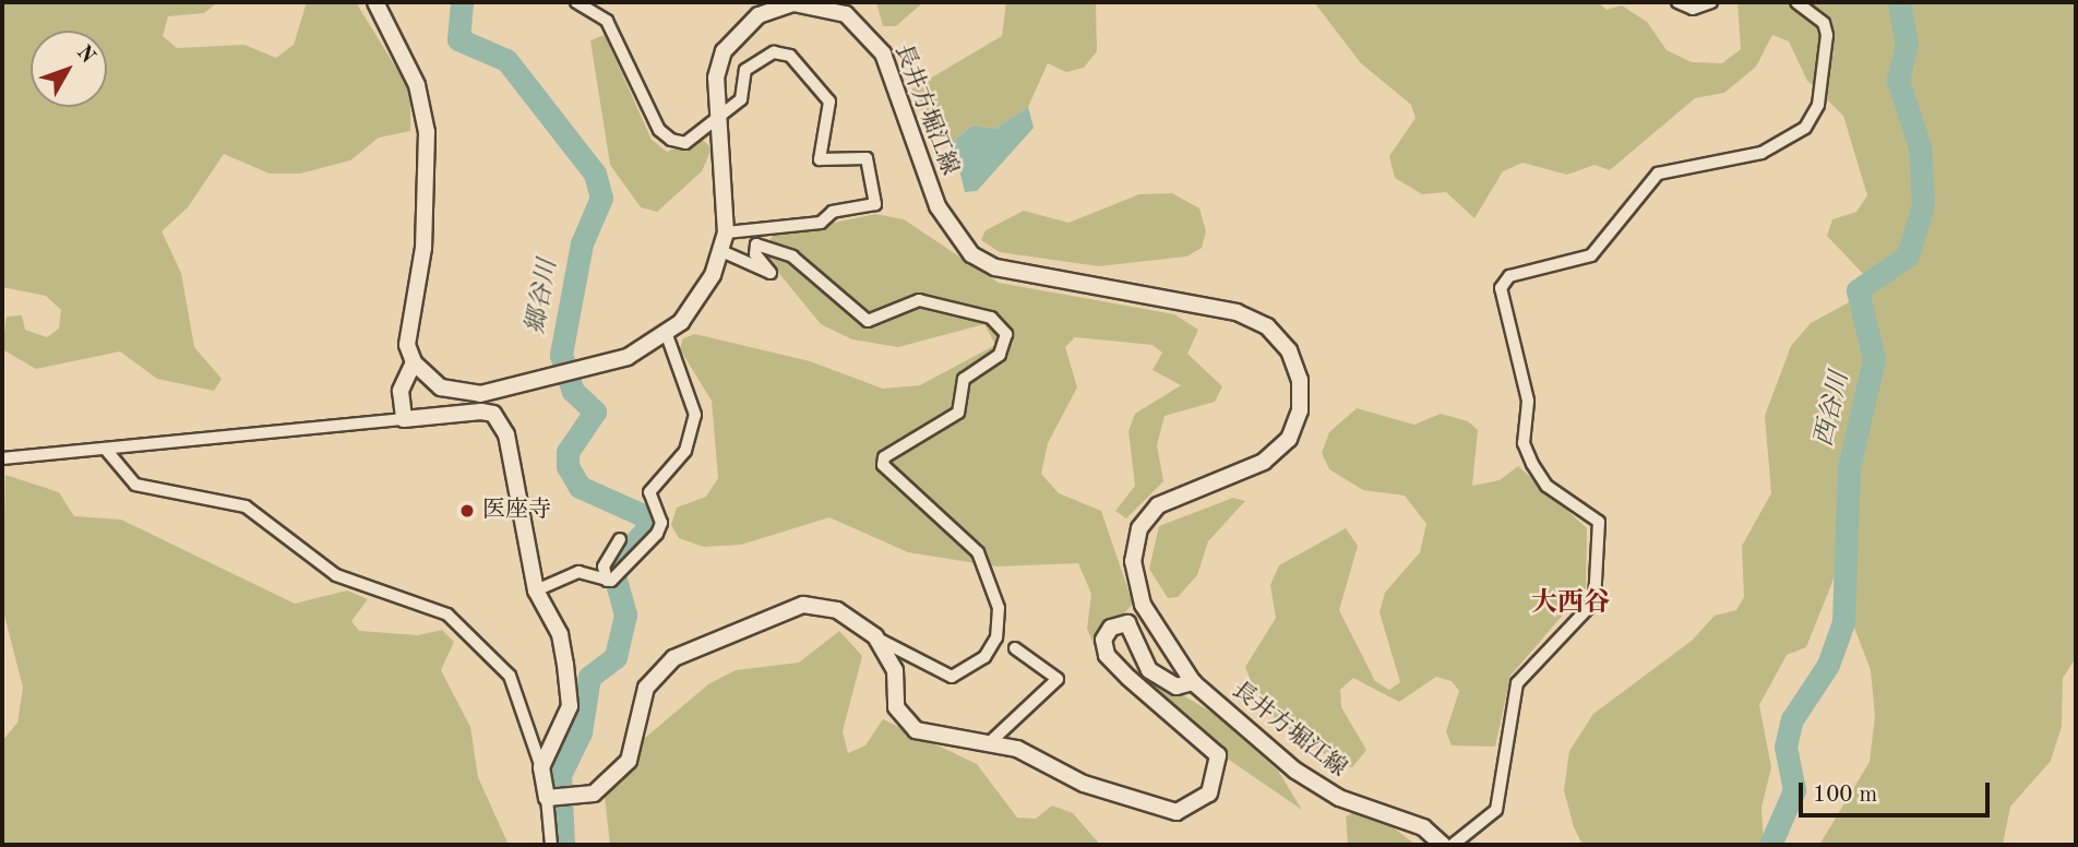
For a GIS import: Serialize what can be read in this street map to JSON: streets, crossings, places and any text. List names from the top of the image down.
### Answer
{
  "streets": {
    "main road": ["長井方堀江線"]
  },
  "districts": ["大西谷"],
  "water": ["郷谷川", "西谷川"],
  "places": ["医座寺"],
  "scale_bar": "100 m",
  "north": "top right"
}
